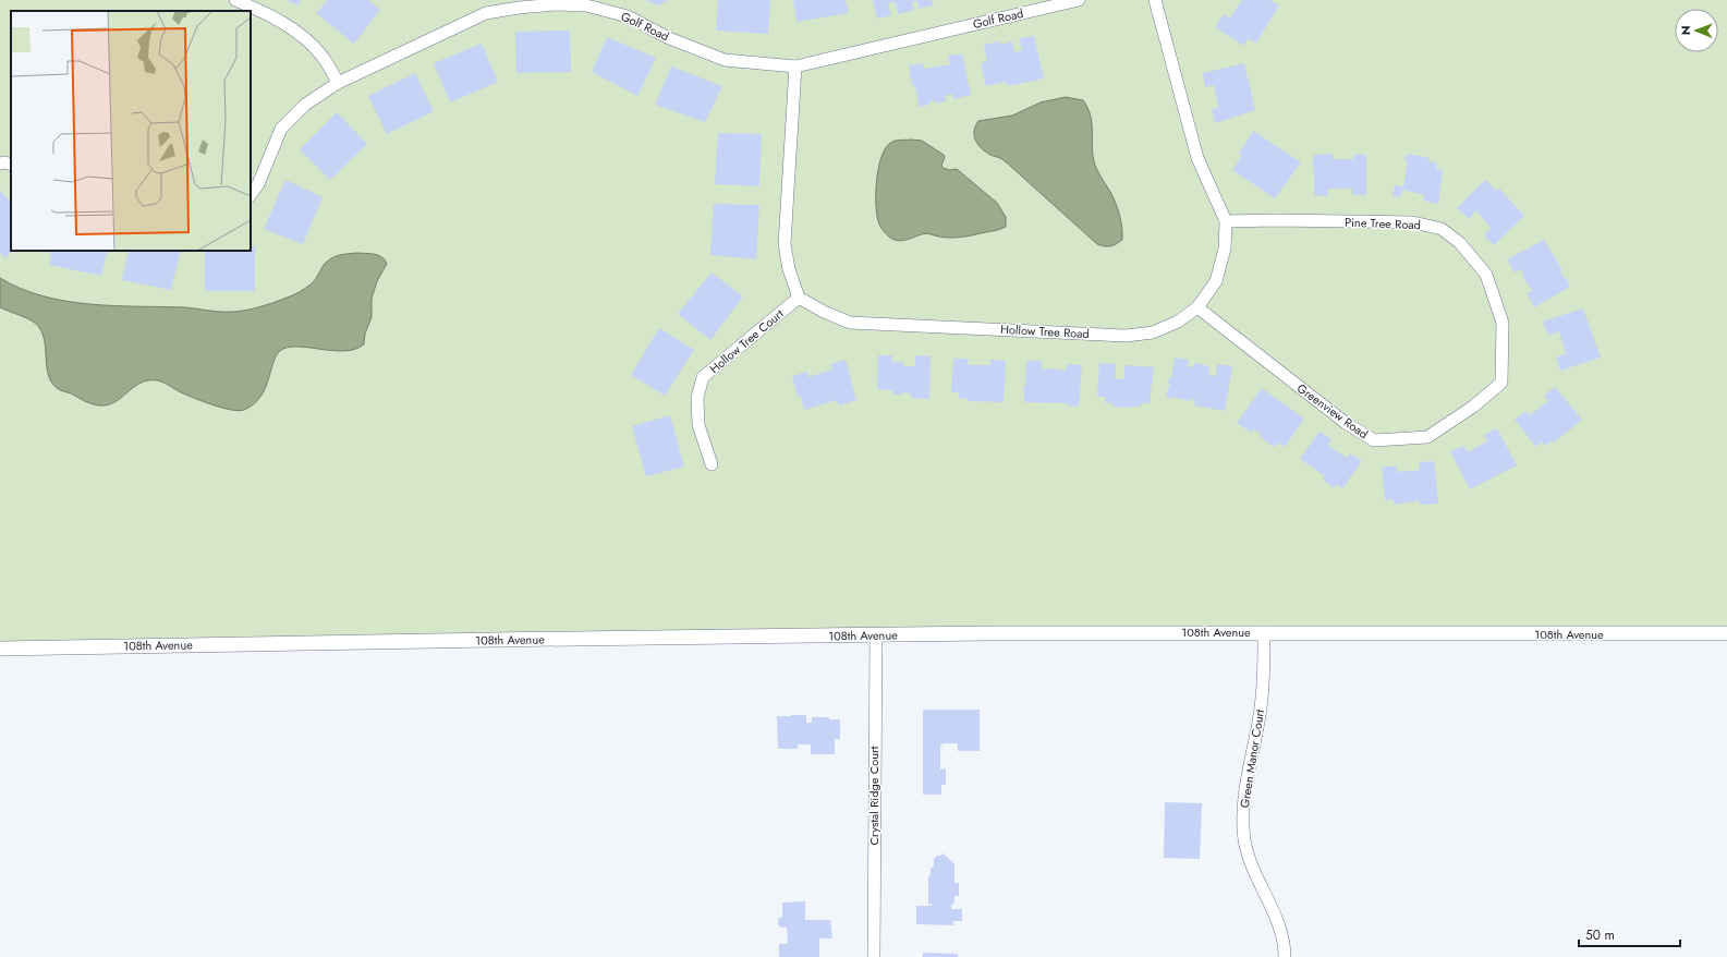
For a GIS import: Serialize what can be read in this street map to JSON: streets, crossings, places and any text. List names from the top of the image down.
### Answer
{
  "streets": {
    "street": [
      "Golf Road",
      "Pine Tree Road",
      "Hollow Tree Road",
      "Hollow Tree Court",
      "Greenview Road",
      "108th Avenue",
      "Green Manor Court",
      "Crystal Ridge Court"
    ]
  },
  "crossings": [
    ["Pine Tree Road", "Hollow Tree Road"],
    ["Pine Tree Road", "Greenview Road"],
    ["Hollow Tree Road", "Hollow Tree Court"],
    ["Hollow Tree Road", "Greenview Road"],
    ["108th Avenue", "Green Manor Court"],
    ["108th Avenue", "Crystal Ridge Court"]
  ],
  "scale_bar": "50 m",
  "north": "left"
}
